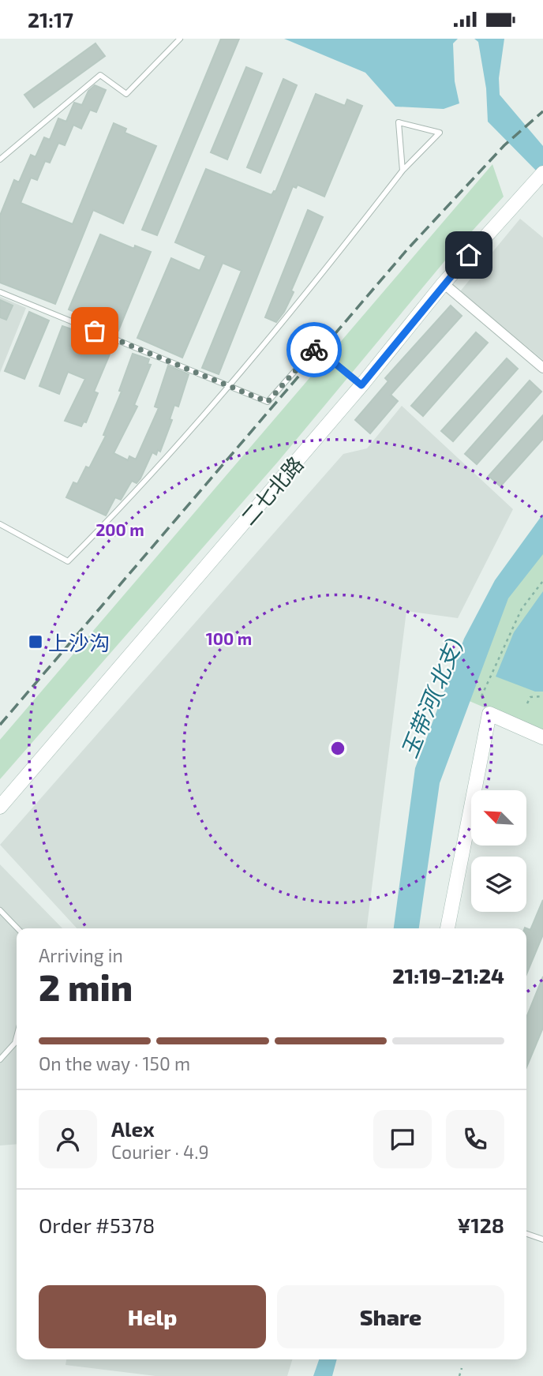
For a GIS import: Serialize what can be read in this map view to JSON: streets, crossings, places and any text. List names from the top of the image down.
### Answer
{
  "streets": {
    "main road": ["二七北路"]
  },
  "water": ["玉带河(北支)"],
  "places": {
    "transit": ["上沙沟"]
  },
  "north": "top left",
  "page": {
    "status": "21:17",
    "heading": ["2 min", "Arriving in", "21:19–21:24"],
    "panel": [
      "Alex",
      "Courier · 4.9",
      "Order #5378",
      "¥128"
    ],
    "bar": "On the way · 150 m",
    "buttons": ["Help", "Share"]
  },
  "rings": ["200 m", "100 m"]
}
